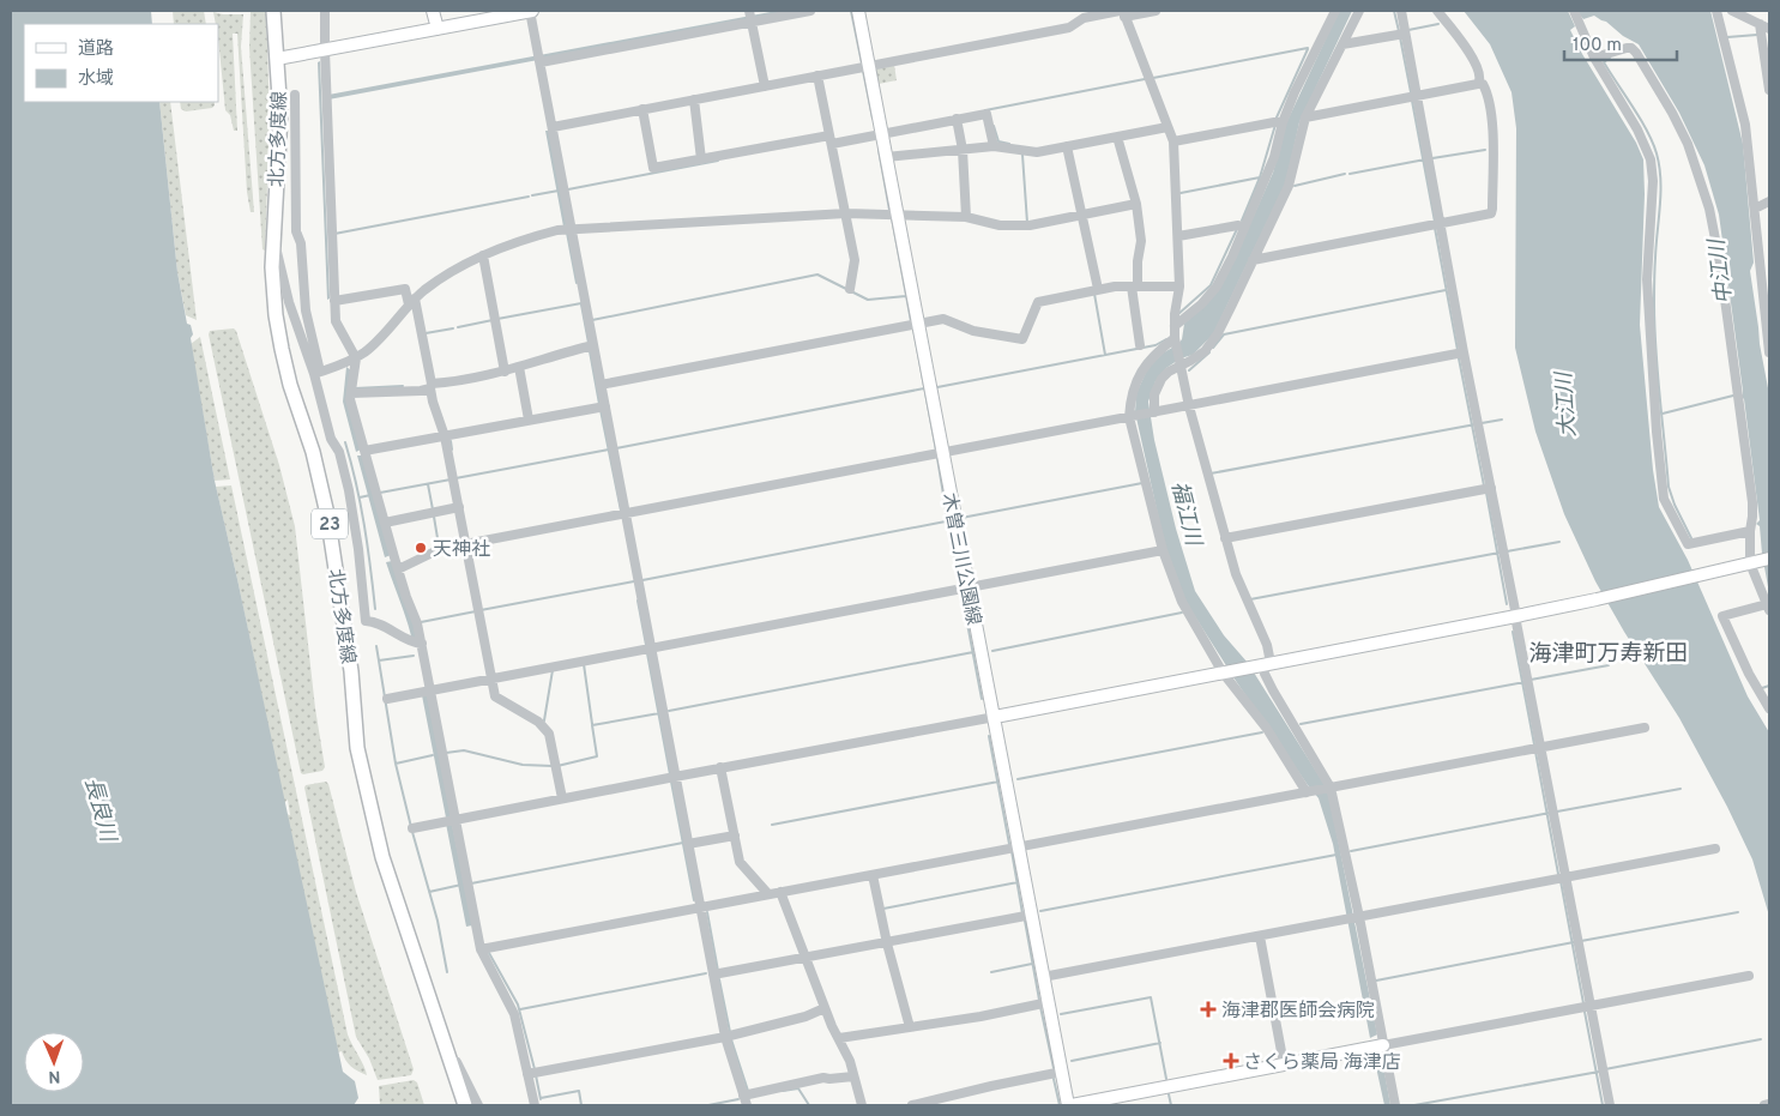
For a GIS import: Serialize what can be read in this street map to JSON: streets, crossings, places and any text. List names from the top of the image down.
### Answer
{
  "streets": {
    "main road": ["北方多度線", "23"],
    "street": ["木曽三川公園線"]
  },
  "districts": ["海津町万寿新田"],
  "water": [
    "中江川",
    "大江川",
    "福江川",
    "長良川"
  ],
  "places": {
    "other": ["天神社"],
    "health": ["海津郡医師会病院", "さくら薬局 海津店"]
  },
  "legend": ["道路", "水域"],
  "scale_bar": "100 m",
  "north": "bottom"
}
